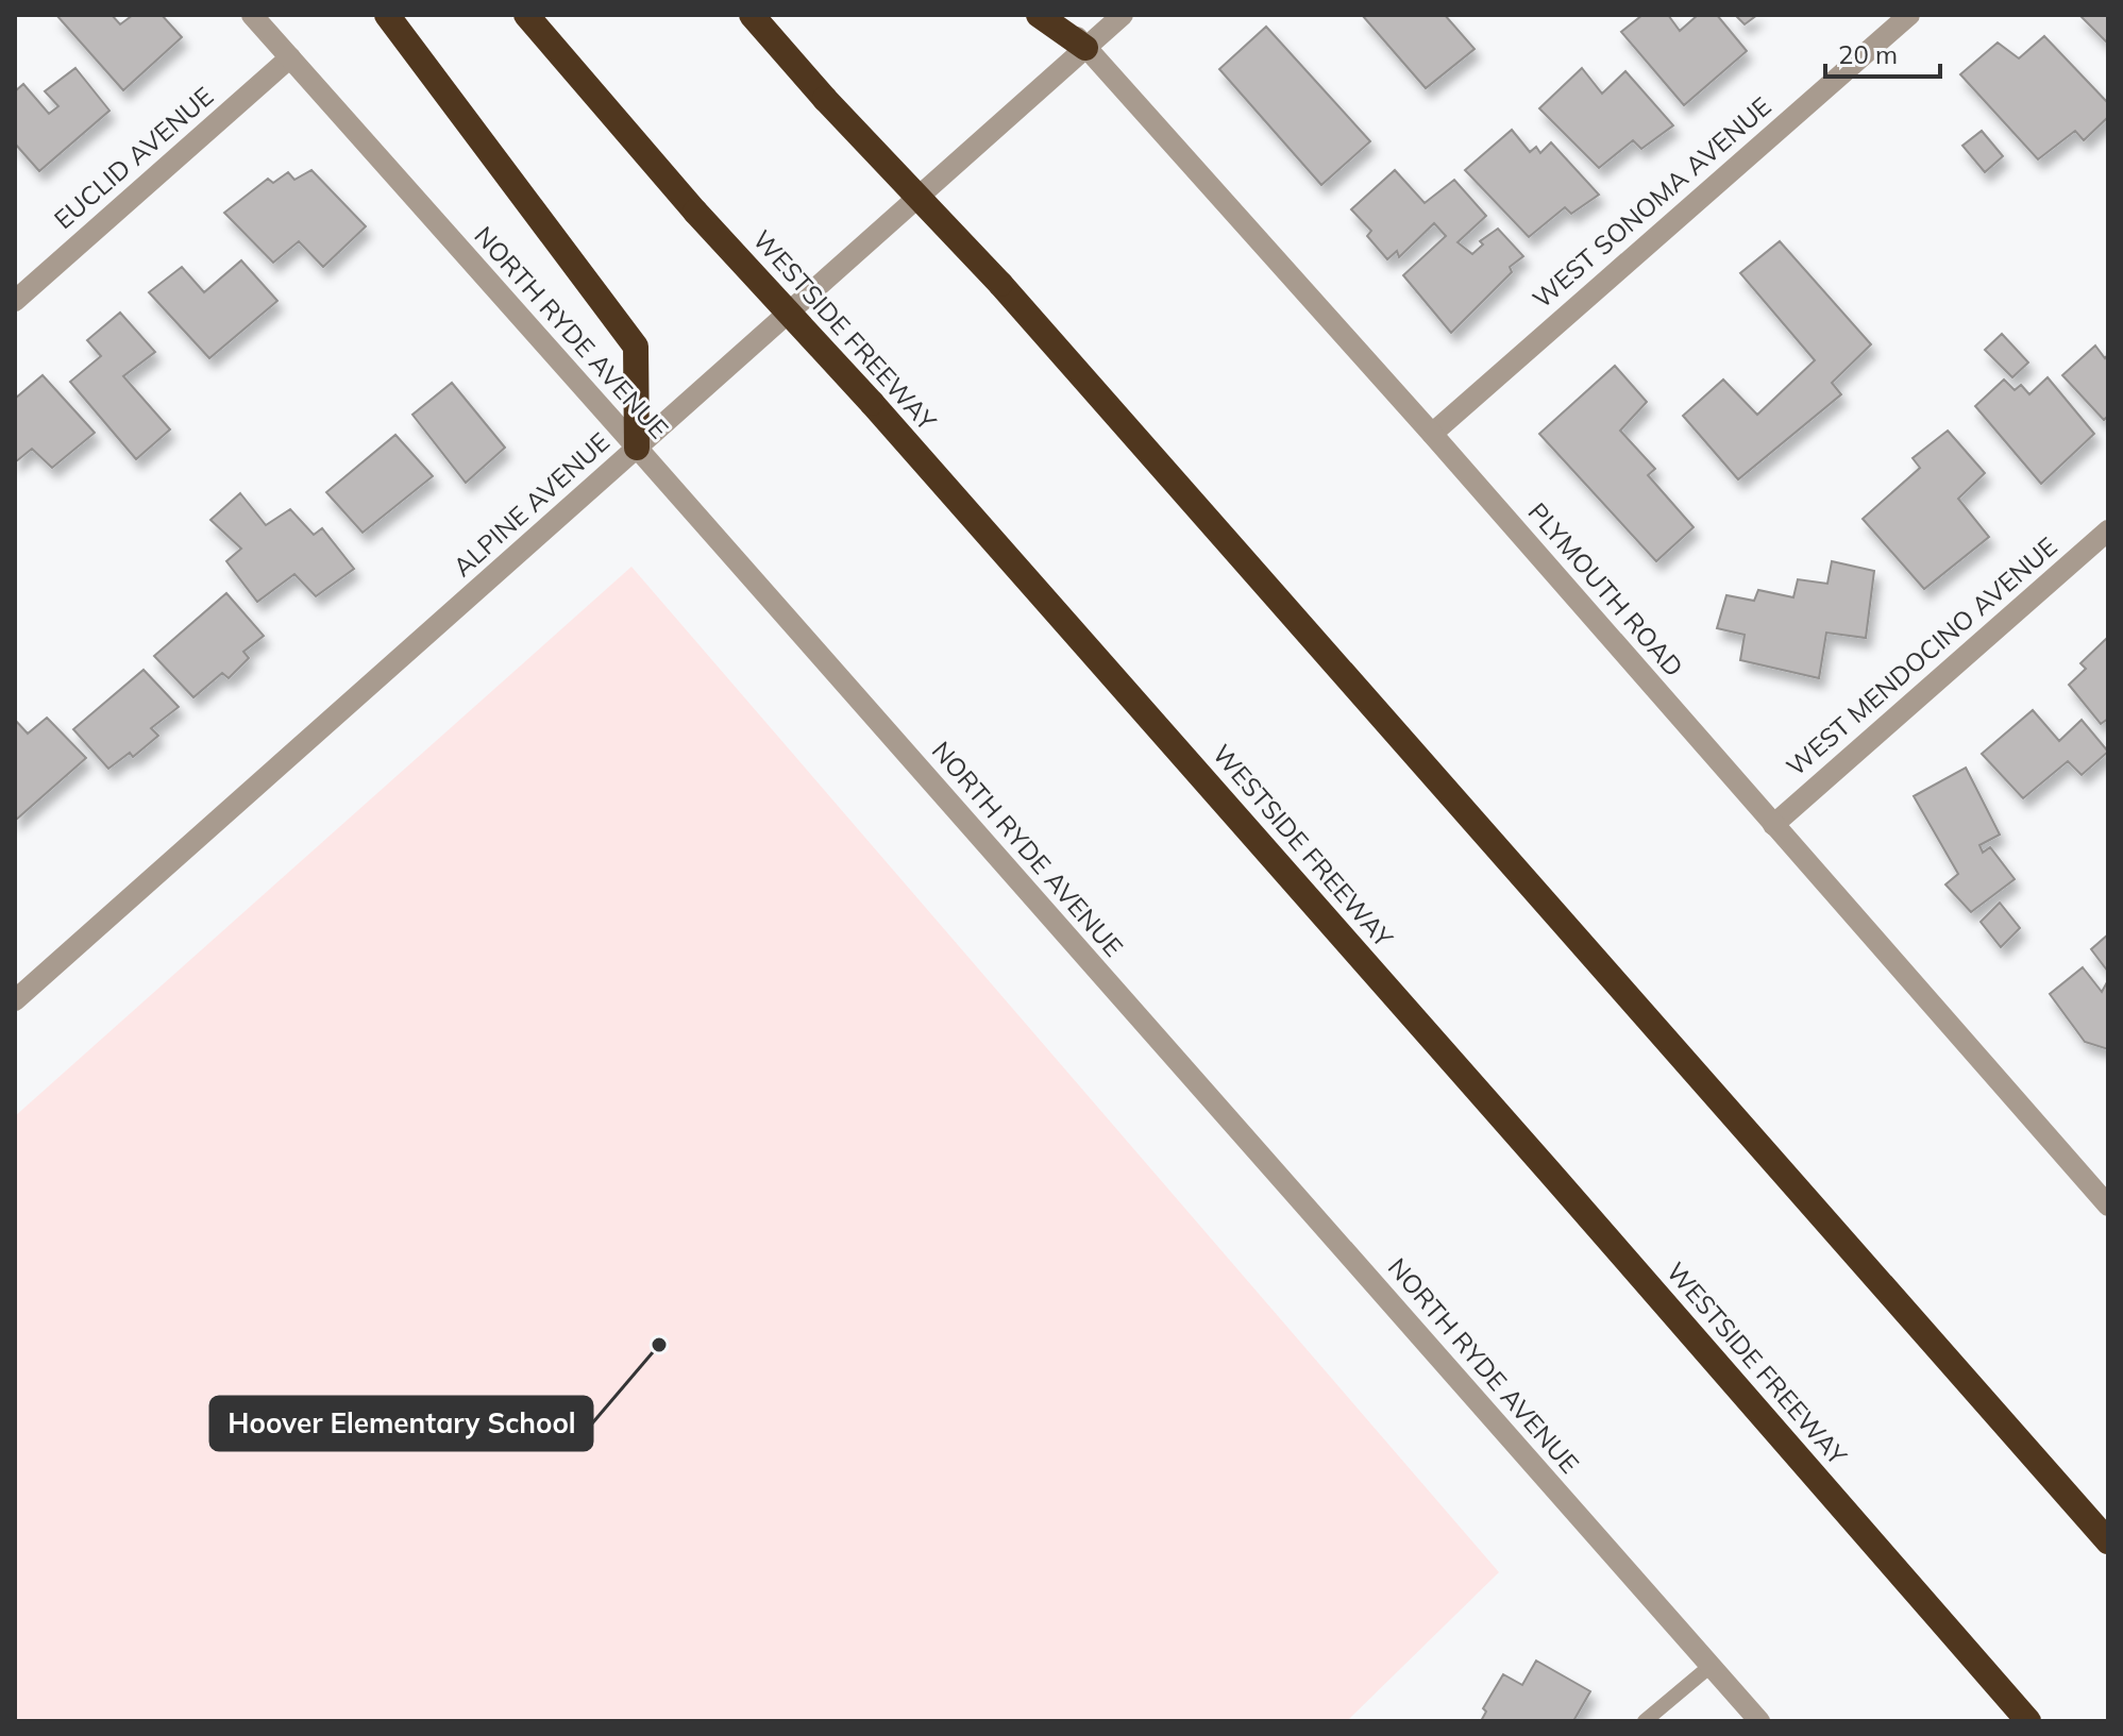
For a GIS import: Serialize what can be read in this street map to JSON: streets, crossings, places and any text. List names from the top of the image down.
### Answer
{
  "streets": {
    "highway": ["WESTSIDE FREEWAY"],
    "street": [
      "EUCLID AVENUE",
      "WEST SONOMA AVENUE",
      "NORTH RYDE AVENUE",
      "ALPINE AVENUE",
      "PLYMOUTH ROAD",
      "WEST MENDOCINO AVENUE"
    ]
  },
  "crossings": [
    ["EUCLID AVENUE", "NORTH RYDE AVENUE"],
    ["WEST SONOMA AVENUE", "PLYMOUTH ROAD"],
    ["NORTH RYDE AVENUE", "ALPINE AVENUE"],
    ["ALPINE AVENUE", "PLYMOUTH ROAD"],
    ["PLYMOUTH ROAD", "WEST MENDOCINO AVENUE"]
  ],
  "places": ["Hoover Elementary School"],
  "scale_bar": "20 m"
}
